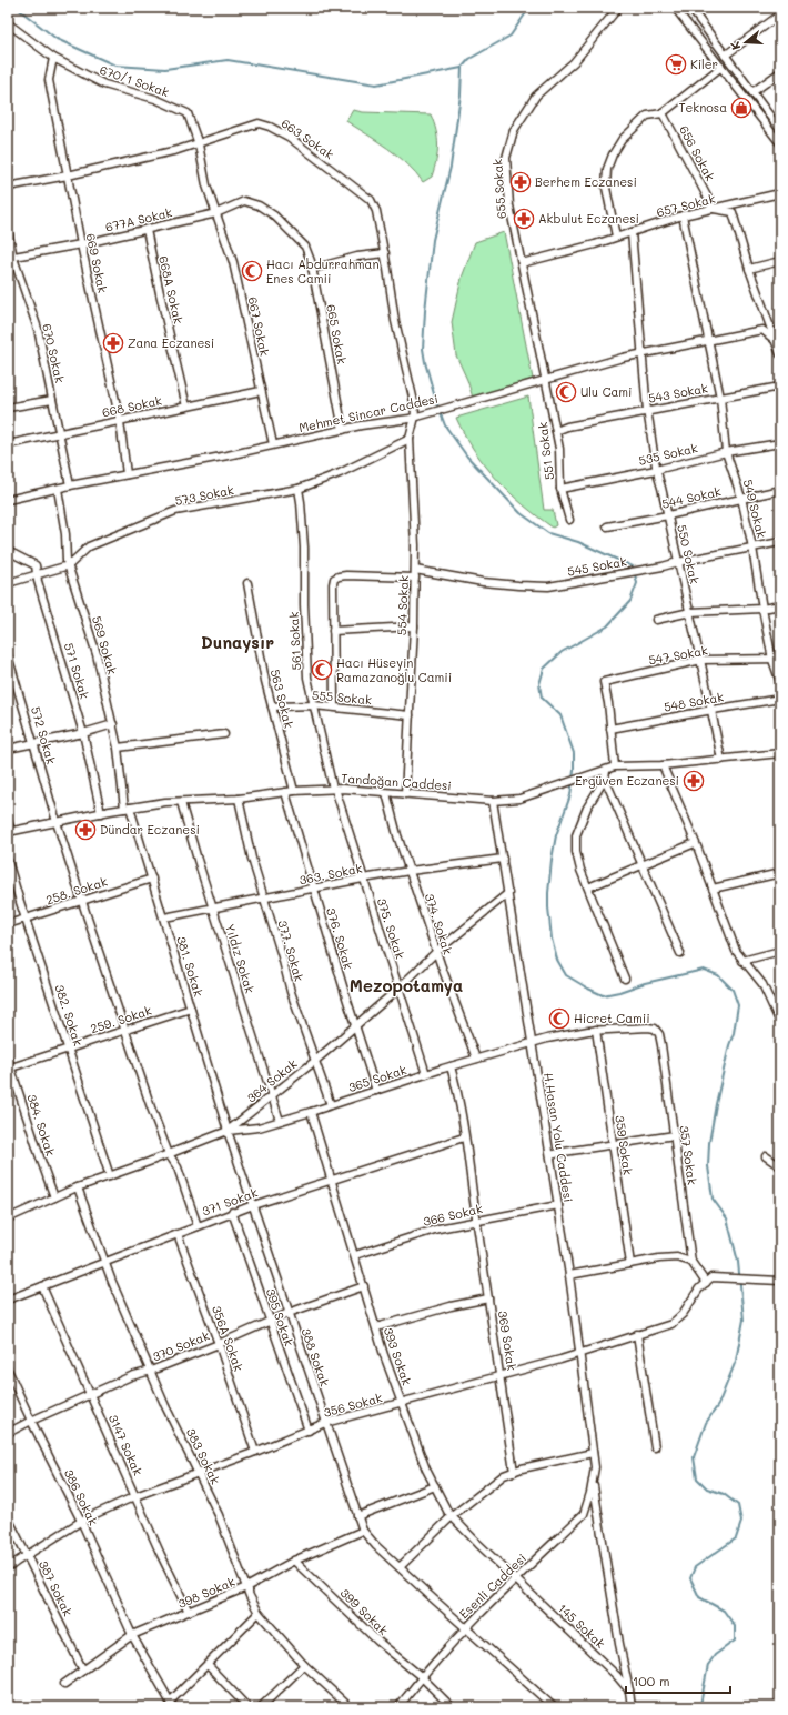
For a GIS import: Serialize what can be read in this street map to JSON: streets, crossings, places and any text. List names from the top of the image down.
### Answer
{
  "streets": {
    "street": [
      "670/1 Sokak",
      "663 Sokak",
      "656 Sokak",
      "655 Sokak",
      "657 Sokak",
      "677A Sokak",
      "669 Sokak",
      "668A Sokak",
      "667 Sokak",
      "665 Sokak",
      "670 Sokak",
      "543 Sokak",
      "668 Sokak",
      "Mehmet Sincar Caddesi",
      "551 Sokak",
      "535 Sokak",
      "573 Sokak",
      "544 Sokak",
      "549 Sokak",
      "550 Sokak",
      "545 Sokak",
      "554 Sokak",
      "561 Sokak",
      "569 Sokak",
      "547 Sokak",
      "571 Sokak",
      "555 Sokak",
      "563 Sokak",
      "548 Sokak",
      "572 Sokak",
      "Tandoğan Caddesi",
      "363. Sokak",
      "258. Sokak",
      "374. Sokak",
      "375. Sokak",
      "376. Sokak",
      "377. Sokak",
      "Yıldız Sokak",
      "381. Sokak",
      "382. Sokak",
      "259. Sokak",
      "365 Sokak",
      "364 Sokak",
      "384. Sokak",
      "H.Hasan Yolu Caddesi",
      "359 Sokak",
      "357 Sokak",
      "371 Sokak",
      "366 Sokak",
      "395 Sokak",
      "356A Sokak",
      "369 Sokak",
      "370 Sokak",
      "393 Sokak",
      "388 Sokak",
      "356 Sokak",
      "3147 Sokak",
      "383 Sokak",
      "386 Sokak",
      "Esenli Caddesi",
      "387 Sokak",
      "398 Sokak",
      "399 Sokak",
      "145 Sokak"
    ]
  },
  "crossings": [
    ["670/1 Sokak", "669 Sokak"],
    ["670/1 Sokak", "667 Sokak"],
    ["663 Sokak", "669 Sokak"],
    ["663 Sokak", "667 Sokak"],
    ["663 Sokak", "Mehmet Sincar Caddesi"],
    ["663 Sokak", "554 Sokak"],
    ["656 Sokak", "657 Sokak"],
    ["655 Sokak", "657 Sokak"],
    ["655 Sokak", "Mehmet Sincar Caddesi"],
    ["655 Sokak", "551 Sokak"],
    ["657 Sokak", "549 Sokak"],
    ["657 Sokak", "550 Sokak"],
    ["677A Sokak", "669 Sokak"],
    ["677A Sokak", "668A Sokak"],
    ["677A Sokak", "667 Sokak"],
    ["677A Sokak", "665 Sokak"],
    ["677A Sokak", "670 Sokak"],
    ["669 Sokak", "668 Sokak"],
    ["669 Sokak", "Mehmet Sincar Caddesi"],
    ["668A Sokak", "668 Sokak"],
    ["667 Sokak", "665 Sokak"],
    ["667 Sokak", "668 Sokak"],
    ["667 Sokak", "Mehmet Sincar Caddesi"],
    ["665 Sokak", "Mehmet Sincar Caddesi"],
    ["670 Sokak", "668 Sokak"],
    ["670 Sokak", "Mehmet Sincar Caddesi"],
    ["543 Sokak", "551 Sokak"],
    ["543 Sokak", "549 Sokak"],
    ["543 Sokak", "550 Sokak"],
    ["Mehmet Sincar Caddesi", "551 Sokak"],
    ["Mehmet Sincar Caddesi", "549 Sokak"],
    ["Mehmet Sincar Caddesi", "550 Sokak"],
    ["Mehmet Sincar Caddesi", "554 Sokak"],
    ["Mehmet Sincar Caddesi", "569 Sokak"],
    ["551 Sokak", "535 Sokak"],
    ["535 Sokak", "549 Sokak"],
    ["535 Sokak", "550 Sokak"],
    ["573 Sokak", "554 Sokak"],
    ["573 Sokak", "561 Sokak"],
    ["573 Sokak", "569 Sokak"],
    ["573 Sokak", "571 Sokak"],
    ["544 Sokak", "549 Sokak"],
    ["544 Sokak", "550 Sokak"],
    ["549 Sokak", "545 Sokak"],
    ["549 Sokak", "547 Sokak"],
    ["550 Sokak", "545 Sokak"],
    ["550 Sokak", "547 Sokak"],
    ["550 Sokak", "548 Sokak"],
    ["550 Sokak", "Tandoğan Caddesi"],
    ["545 Sokak", "554 Sokak"],
    ["554 Sokak", "555 Sokak"],
    ["554 Sokak", "Tandoğan Caddesi"],
    ["561 Sokak", "555 Sokak"],
    ["561 Sokak", "Tandoğan Caddesi"],
    ["561 Sokak", "375. Sokak"],
    ["569 Sokak", "Tandoğan Caddesi"],
    ["569 Sokak", "381. Sokak"],
    ["547 Sokak", "548 Sokak"],
    ["571 Sokak", "Tandoğan Caddesi"],
    ["555 Sokak", "563 Sokak"],
    ["563 Sokak", "Tandoğan Caddesi"],
    ["572 Sokak", "Tandoğan Caddesi"],
    ["572 Sokak", "258. Sokak"],
    ["572 Sokak", "259. Sokak"],
    ["572 Sokak", "364 Sokak"],
    ["572 Sokak", "371 Sokak"],
    ["Tandoğan Caddesi", "374. Sokak"],
    ["Tandoğan Caddesi", "375. Sokak"],
    ["Tandoğan Caddesi", "376. Sokak"],
    ["Tandoğan Caddesi", "377. Sokak"],
    ["Tandoğan Caddesi", "Yıldız Sokak"],
    ["Tandoğan Caddesi", "381. Sokak"],
    ["Tandoğan Caddesi", "H.Hasan Yolu Caddesi"],
    ["363. Sokak", "374. Sokak"],
    ["363. Sokak", "375. Sokak"],
    ["363. Sokak", "376. Sokak"],
    ["363. Sokak", "377. Sokak"],
    ["363. Sokak", "Yıldız Sokak"],
    ["363. Sokak", "381. Sokak"],
    ["363. Sokak", "H.Hasan Yolu Caddesi"],
    ["258. Sokak", "381. Sokak"],
    ["258. Sokak", "382. Sokak"],
    ["374. Sokak", "365 Sokak"],
    ["374. Sokak", "364 Sokak"],
    ["375. Sokak", "365 Sokak"],
    ["375. Sokak", "364 Sokak"],
    ["376. Sokak", "365 Sokak"],
    ["376. Sokak", "364 Sokak"],
    ["377. Sokak", "365 Sokak"],
    ["377. Sokak", "364 Sokak"],
    ["Yıldız Sokak", "365 Sokak"],
    ["Yıldız Sokak", "364 Sokak"],
    ["381. Sokak", "259. Sokak"],
    ["381. Sokak", "365 Sokak"],
    ["381. Sokak", "364 Sokak"],
    ["381. Sokak", "388 Sokak"],
    ["382. Sokak", "259. Sokak"],
    ["382. Sokak", "364 Sokak"],
    ["259. Sokak", "384. Sokak"],
    ["365 Sokak", "364 Sokak"],
    ["365 Sokak", "H.Hasan Yolu Caddesi"],
    ["365 Sokak", "359 Sokak"],
    ["365 Sokak", "357 Sokak"],
    ["365 Sokak", "369 Sokak"],
    ["365 Sokak", "393 Sokak"],
    ["365 Sokak", "388 Sokak"],
    ["364 Sokak", "384. Sokak"],
    ["364 Sokak", "H.Hasan Yolu Caddesi"],
    ["364 Sokak", "388 Sokak"],
    ["364 Sokak", "383 Sokak"],
    ["H.Hasan Yolu Caddesi", "366 Sokak"],
    ["H.Hasan Yolu Caddesi", "356 Sokak"],
    ["H.Hasan Yolu Caddesi", "Esenli Caddesi"],
    ["357 Sokak", "356 Sokak"],
    ["371 Sokak", "395 Sokak"],
    ["371 Sokak", "356A Sokak"],
    ["371 Sokak", "369 Sokak"],
    ["371 Sokak", "393 Sokak"],
    ["371 Sokak", "388 Sokak"],
    ["371 Sokak", "3147 Sokak"],
    ["371 Sokak", "383 Sokak"],
    ["366 Sokak", "369 Sokak"],
    ["366 Sokak", "393 Sokak"],
    ["395 Sokak", "370 Sokak"],
    ["395 Sokak", "356 Sokak"],
    ["356A Sokak", "370 Sokak"],
    ["356A Sokak", "356 Sokak"],
    ["369 Sokak", "356 Sokak"],
    ["370 Sokak", "393 Sokak"],
    ["370 Sokak", "388 Sokak"],
    ["370 Sokak", "3147 Sokak"],
    ["370 Sokak", "383 Sokak"],
    ["370 Sokak", "386 Sokak"],
    ["393 Sokak", "356 Sokak"],
    ["393 Sokak", "Esenli Caddesi"],
    ["393 Sokak", "145 Sokak"],
    ["388 Sokak", "356 Sokak"],
    ["388 Sokak", "Esenli Caddesi"],
    ["388 Sokak", "398 Sokak"],
    ["356 Sokak", "3147 Sokak"],
    ["356 Sokak", "383 Sokak"],
    ["356 Sokak", "386 Sokak"],
    ["356 Sokak", "387 Sokak"],
    ["3147 Sokak", "398 Sokak"],
    ["383 Sokak", "398 Sokak"],
    ["386 Sokak", "398 Sokak"],
    ["Esenli Caddesi", "399 Sokak"],
    ["Esenli Caddesi", "145 Sokak"],
    ["387 Sokak", "398 Sokak"],
    ["398 Sokak", "399 Sokak"]
  ],
  "districts": ["Dunaysır", "Mezopotamya"],
  "places": {
    "supermarket": ["Kiler"],
    "shop": ["Teknosa"],
    "pharmacy": [
      "Berhem Eczanesi",
      "Akbulut Eczanesi",
      "Zana Eczanesi",
      "Ergüven Eczanesi",
      "Dündar Eczanesi"
    ],
    "mosque": [
      "Hacı Abdurrahman Enes Camii",
      "Ulu Cami",
      "Hacı Hüseyin Ramazanoğlu Camii",
      "Hicret Camii"
    ]
  },
  "scale_bar": "100 m",
  "north": "left"
}
